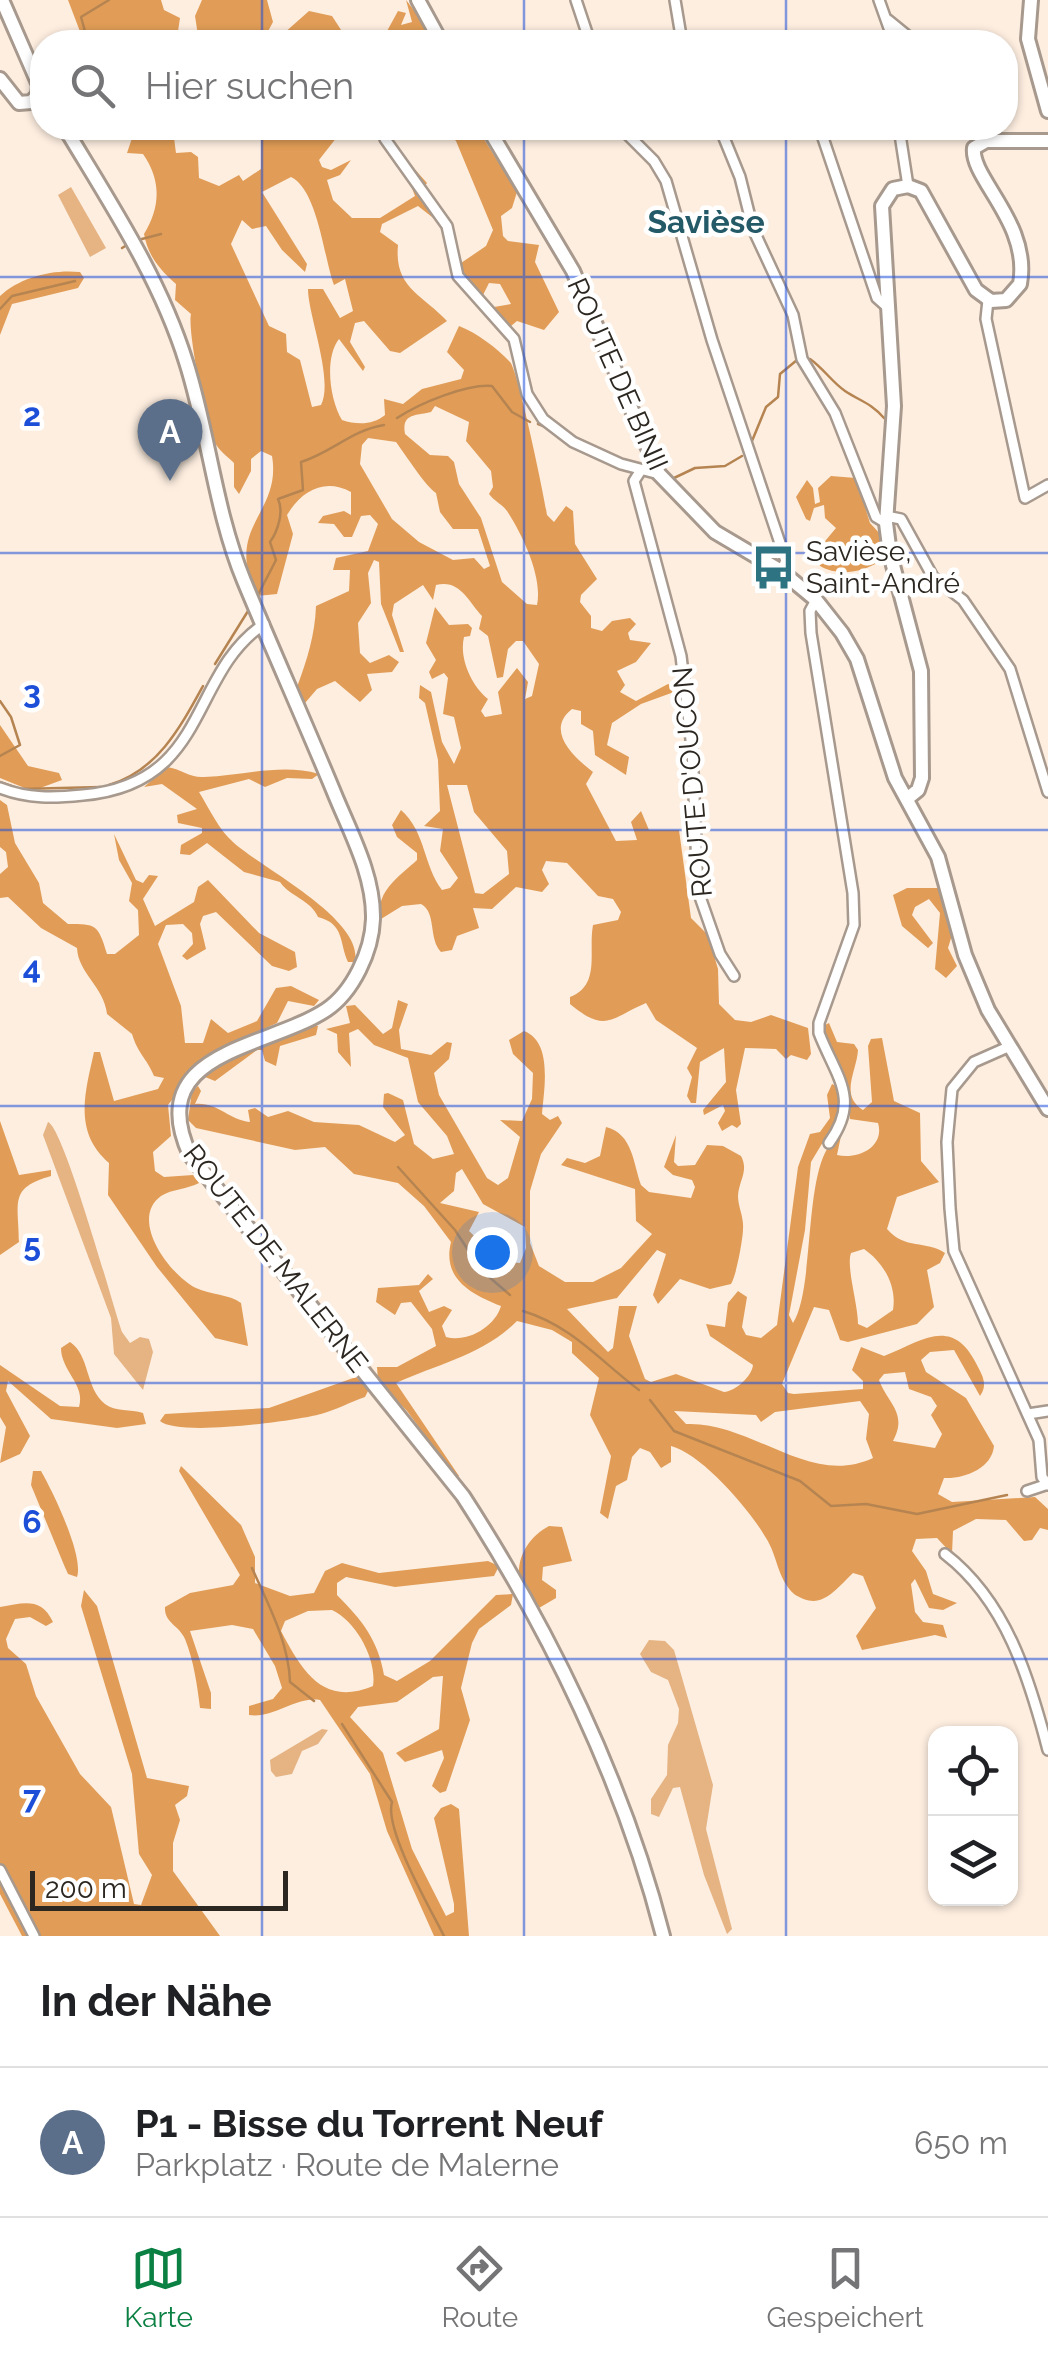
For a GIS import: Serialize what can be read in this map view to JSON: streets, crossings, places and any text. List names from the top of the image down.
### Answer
{
  "streets": {
    "street": ["ROUTE DE BINII", "ROUTE D'OUCON", "ROUTE DE MALERNE"]
  },
  "districts": ["Savièse"],
  "places": {
    "bus stop": ["Savièse, Saint-André"]
  },
  "scale_bar": "200 m",
  "page": {
    "search": "Hier suchen",
    "pins": "A",
    "scale": "200 m",
    "heading": "In der Nähe",
    "list": [
      {
        "mark": "A",
        "name": "P1 - Bisse du Torrent Neuf",
        "note": "Parkplatz · Route de Malerne",
        "value": "650 m"
      }
    ],
    "nav": ["Karte", "Route", "Gespeichert"]
  },
  "grid": {
    "rows": [
      "2",
      "3",
      "4",
      "5",
      "6",
      "7"
    ]
  }
}
